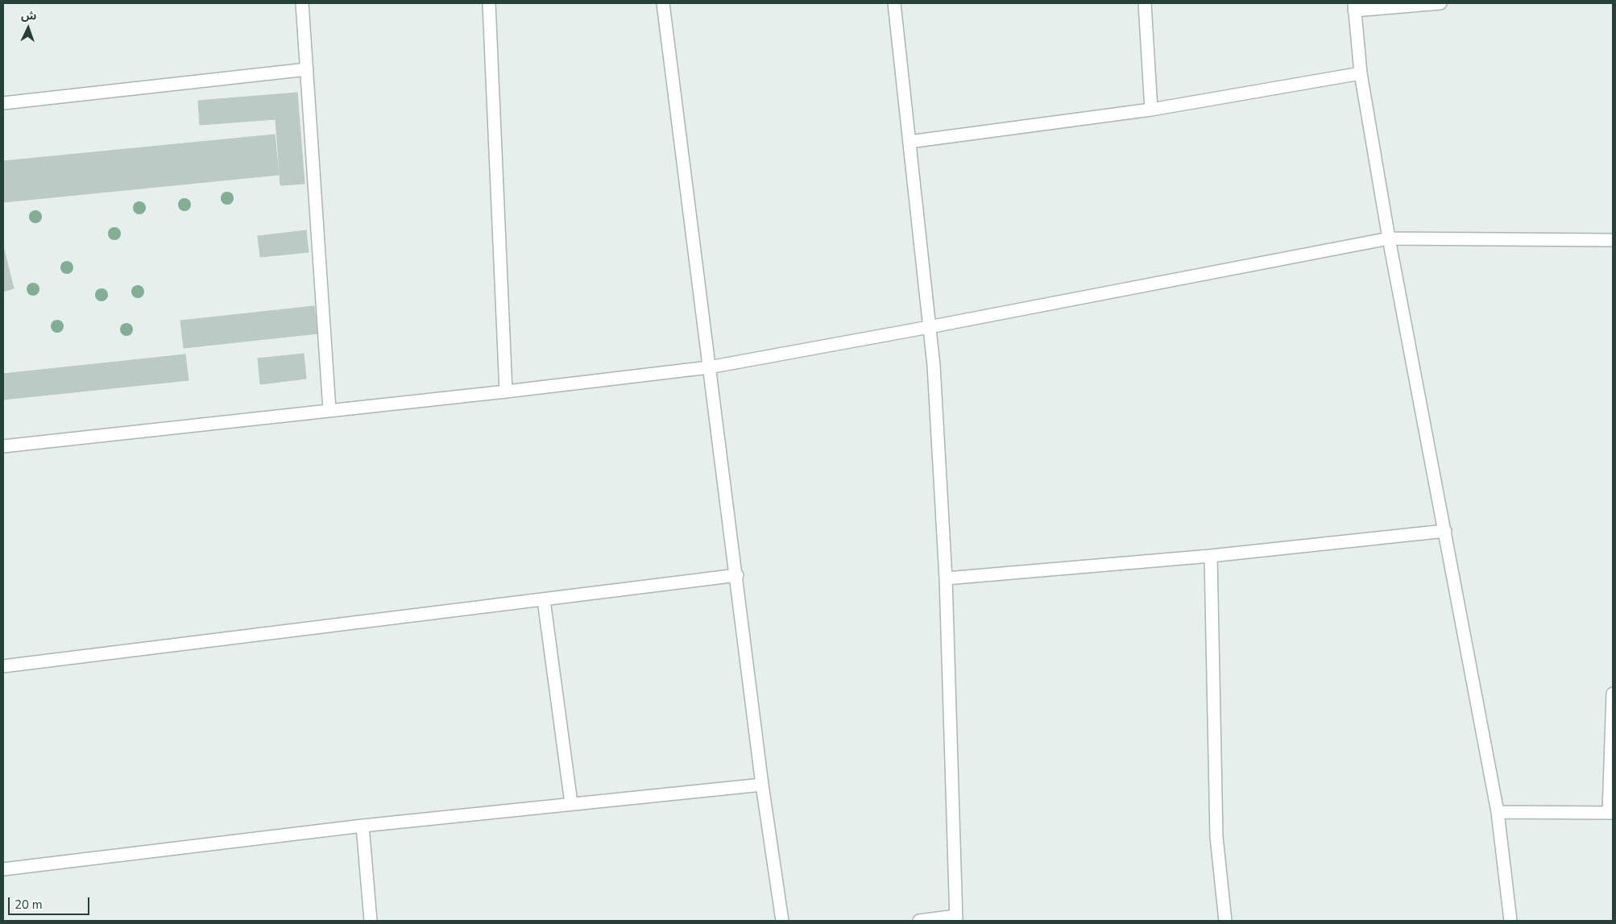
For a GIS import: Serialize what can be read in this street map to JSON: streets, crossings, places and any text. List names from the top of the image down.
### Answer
{
  "scale_bar": "20 m",
  "north": "top"
}
